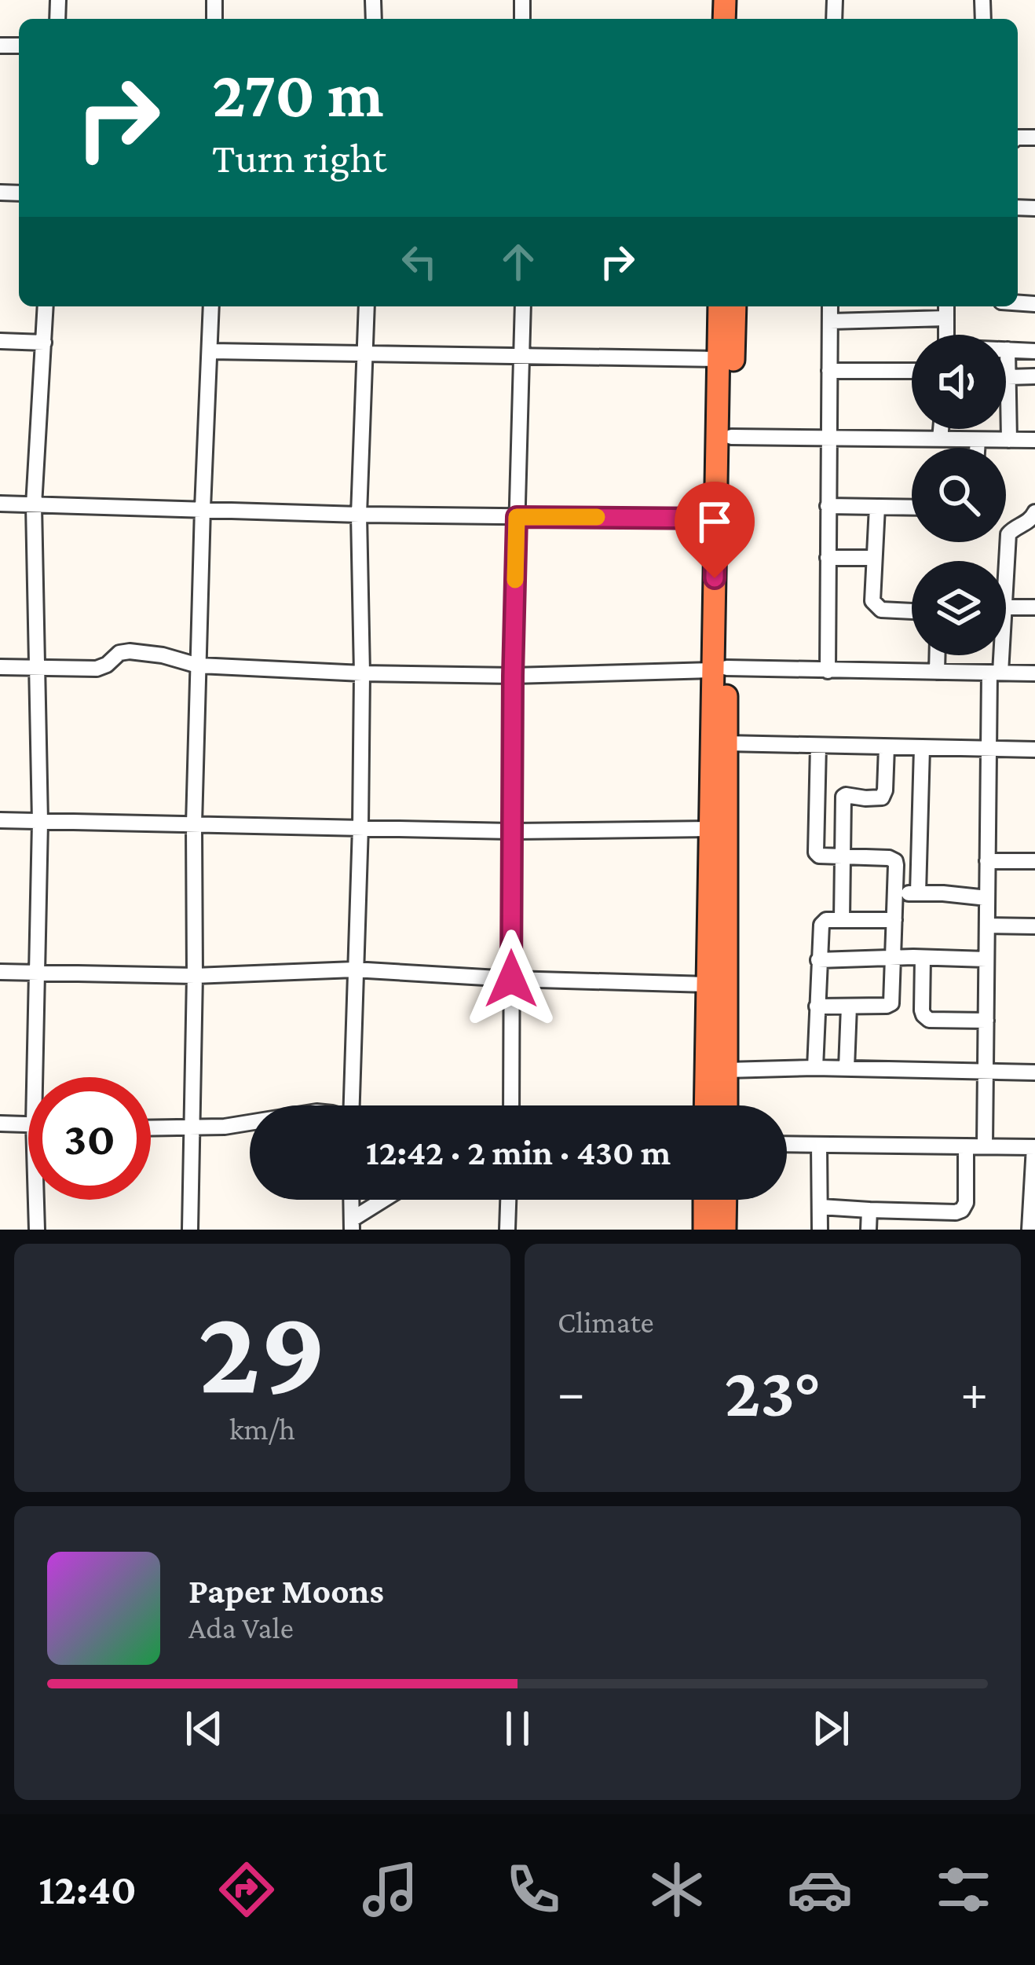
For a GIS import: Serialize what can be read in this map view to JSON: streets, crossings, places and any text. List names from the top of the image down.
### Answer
{
  "page": {
    "turn": ["270 m", "Turn right"],
    "limit": "30",
    "trip": "12:42 · 2 min · 430 m",
    "tile": [
      ["29", "km/h"],
      "Climate"
    ],
    "heat": ["−", "23°", "+"],
    "song": ["Paper Moons", "Ada Vale"],
    "tabs": "12:40"
  }
}
